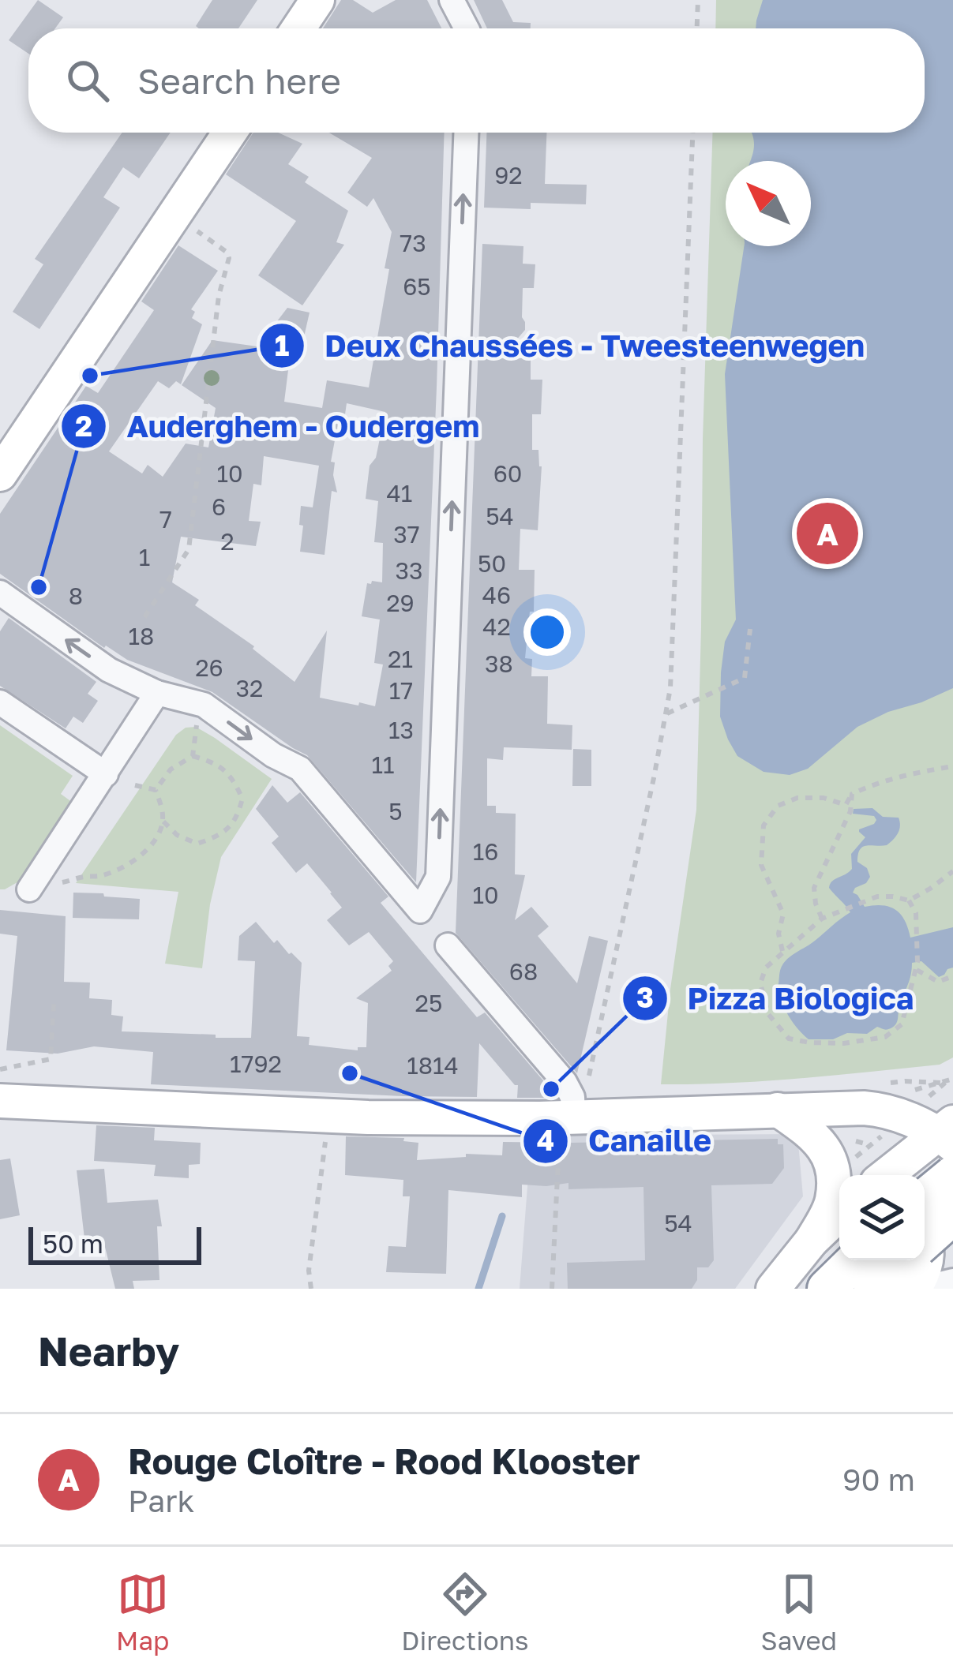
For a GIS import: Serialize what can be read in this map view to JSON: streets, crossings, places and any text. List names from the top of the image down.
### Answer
{
  "places": [
    "Deux Chaussées - Tweesteenwegen",
    "Auderghem - Oudergem",
    "Canaille",
    "Pizza Biologica"
  ],
  "house_numbers": [
    "92",
    "73",
    "65",
    "10",
    "60",
    "41",
    "6",
    "54",
    "7",
    "37",
    "2",
    "1",
    "50",
    "33",
    "46",
    "8",
    "29",
    "42",
    "18",
    "21",
    "38",
    "26",
    "32",
    "17",
    "13",
    "11",
    "5",
    "16",
    "10",
    "68",
    "25",
    "1792",
    "1814",
    "54"
  ],
  "scale_bar": "50 m",
  "north": "top left",
  "page": {
    "search": "Search here",
    "pins": "A",
    "scale": "50 m",
    "heading": "Nearby",
    "list": [
      {
        "mark": "A",
        "name": "Rouge Cloître - Rood Klooster",
        "note": "Park",
        "value": "90 m"
      }
    ],
    "nav": ["Map", "Directions", "Saved"]
  }
}
